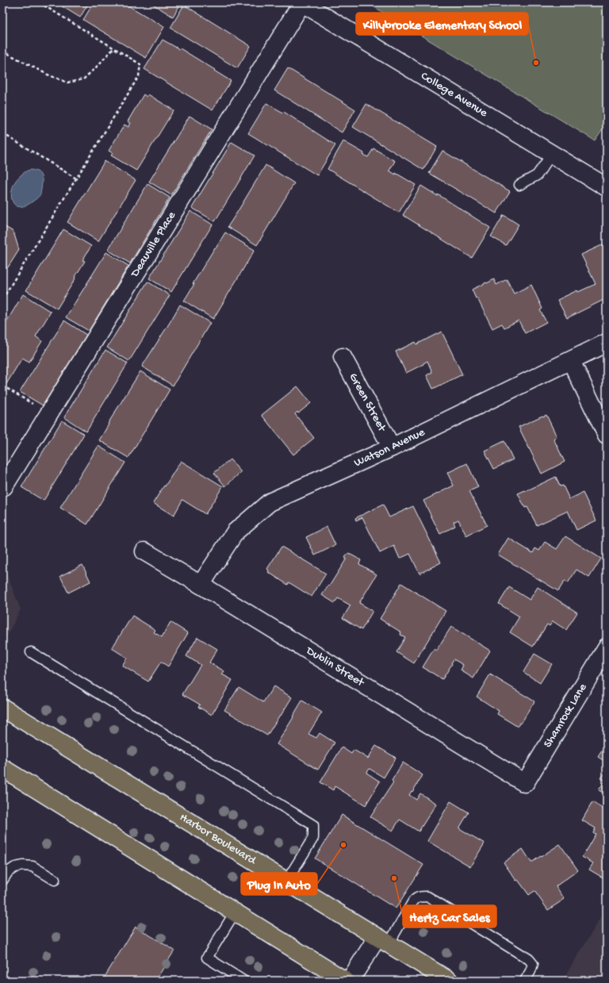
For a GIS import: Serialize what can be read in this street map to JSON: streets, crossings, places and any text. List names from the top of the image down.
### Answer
{
  "streets": {
    "main road": ["Harbor Boulevard"],
    "street": [
      "College Avenue",
      "Deauville Place",
      "Green Street",
      "Watson Avenue",
      "Dublin Street",
      "Shamrock Lane"
    ]
  },
  "crossings": [
    ["College Avenue", "Deauville Place"],
    ["Green Street", "Watson Avenue"],
    ["Watson Avenue", "Dublin Street"],
    ["Dublin Street", "Shamrock Lane"]
  ],
  "places": ["Killybrooke Elementary School", "Plug In Auto", "Hertz Car Sales"]
}
